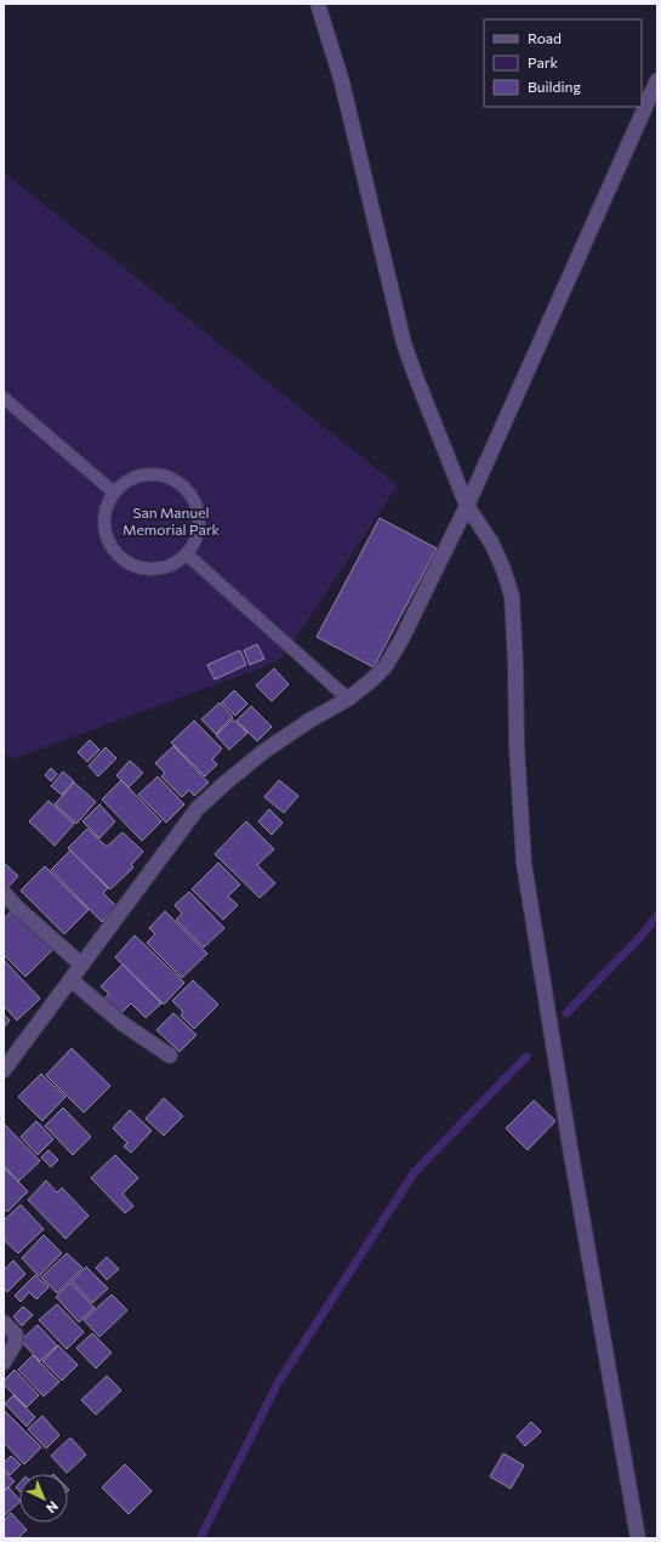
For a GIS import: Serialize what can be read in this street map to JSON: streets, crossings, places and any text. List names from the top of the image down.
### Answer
{
  "parks": ["San Manuel Memorial Park"],
  "legend": ["Road", "Park", "Building"],
  "north": "bottom right"
}
